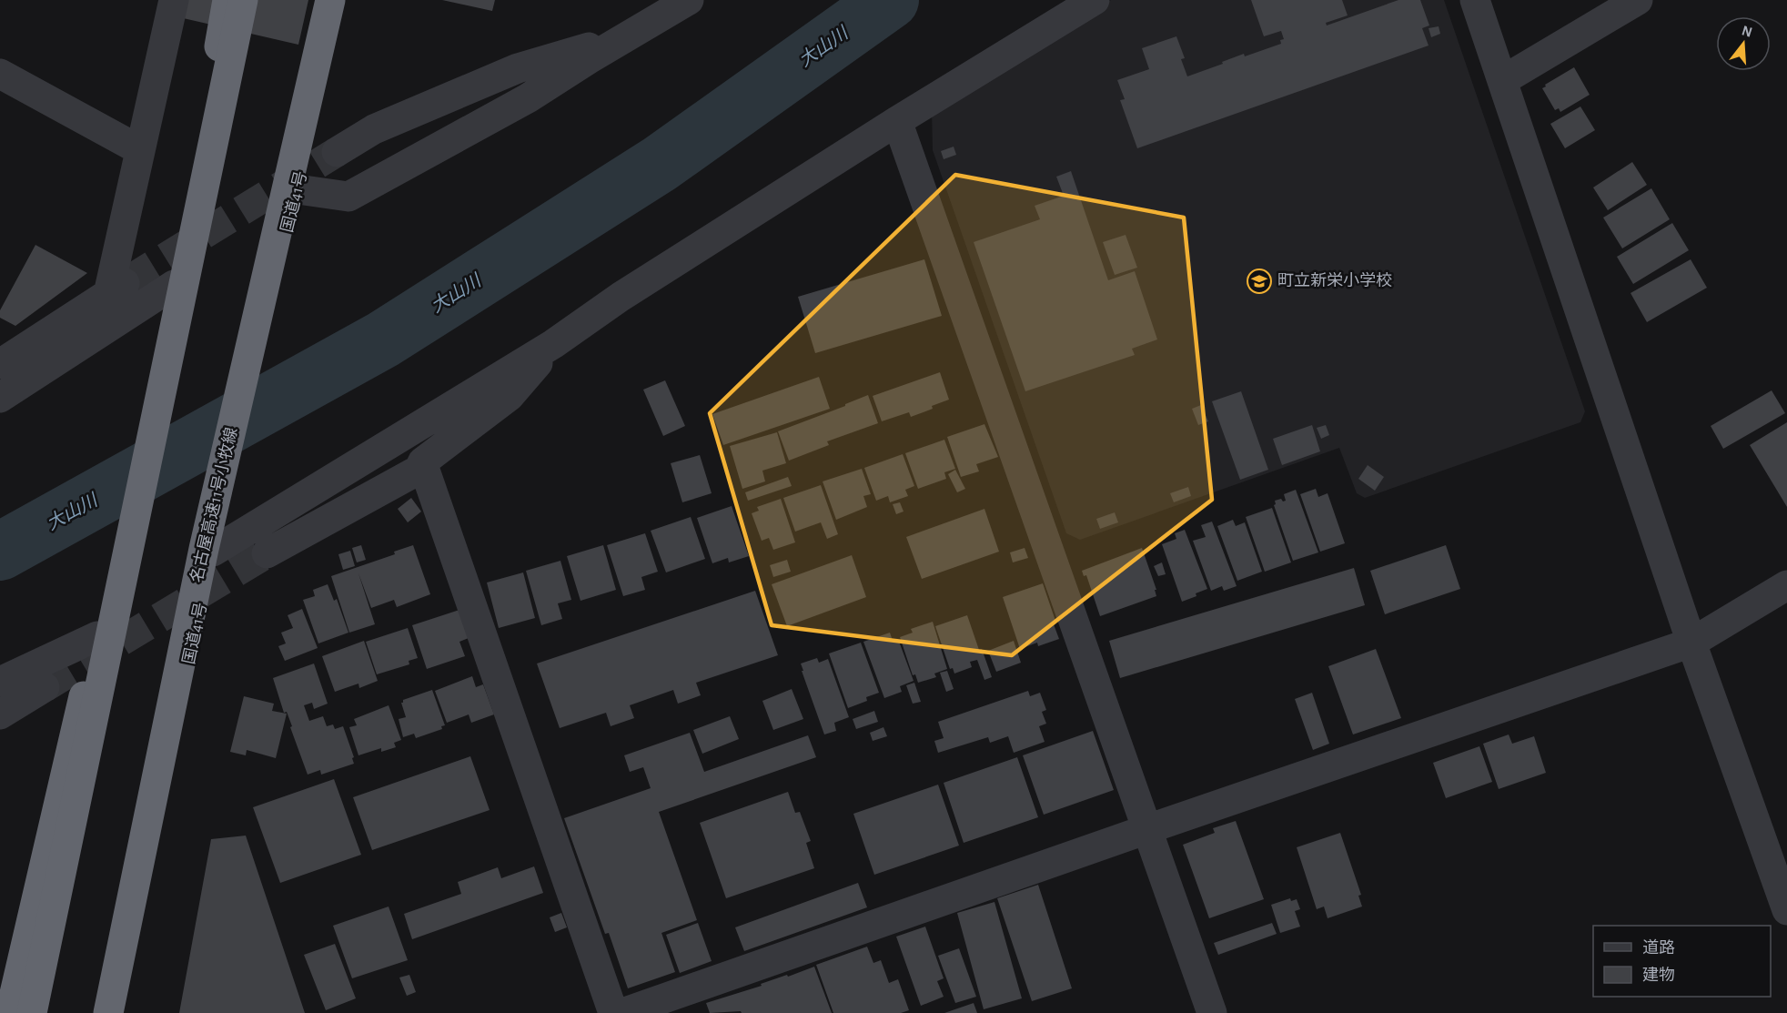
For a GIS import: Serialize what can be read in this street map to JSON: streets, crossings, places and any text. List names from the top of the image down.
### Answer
{
  "streets": {
    "highway": ["国道41号", "名古屋高速11号小牧線"]
  },
  "water": ["大山川"],
  "places": {
    "school or university": ["町立新栄小学校"]
  },
  "legend": ["道路", "建物"],
  "north": "top"
}
